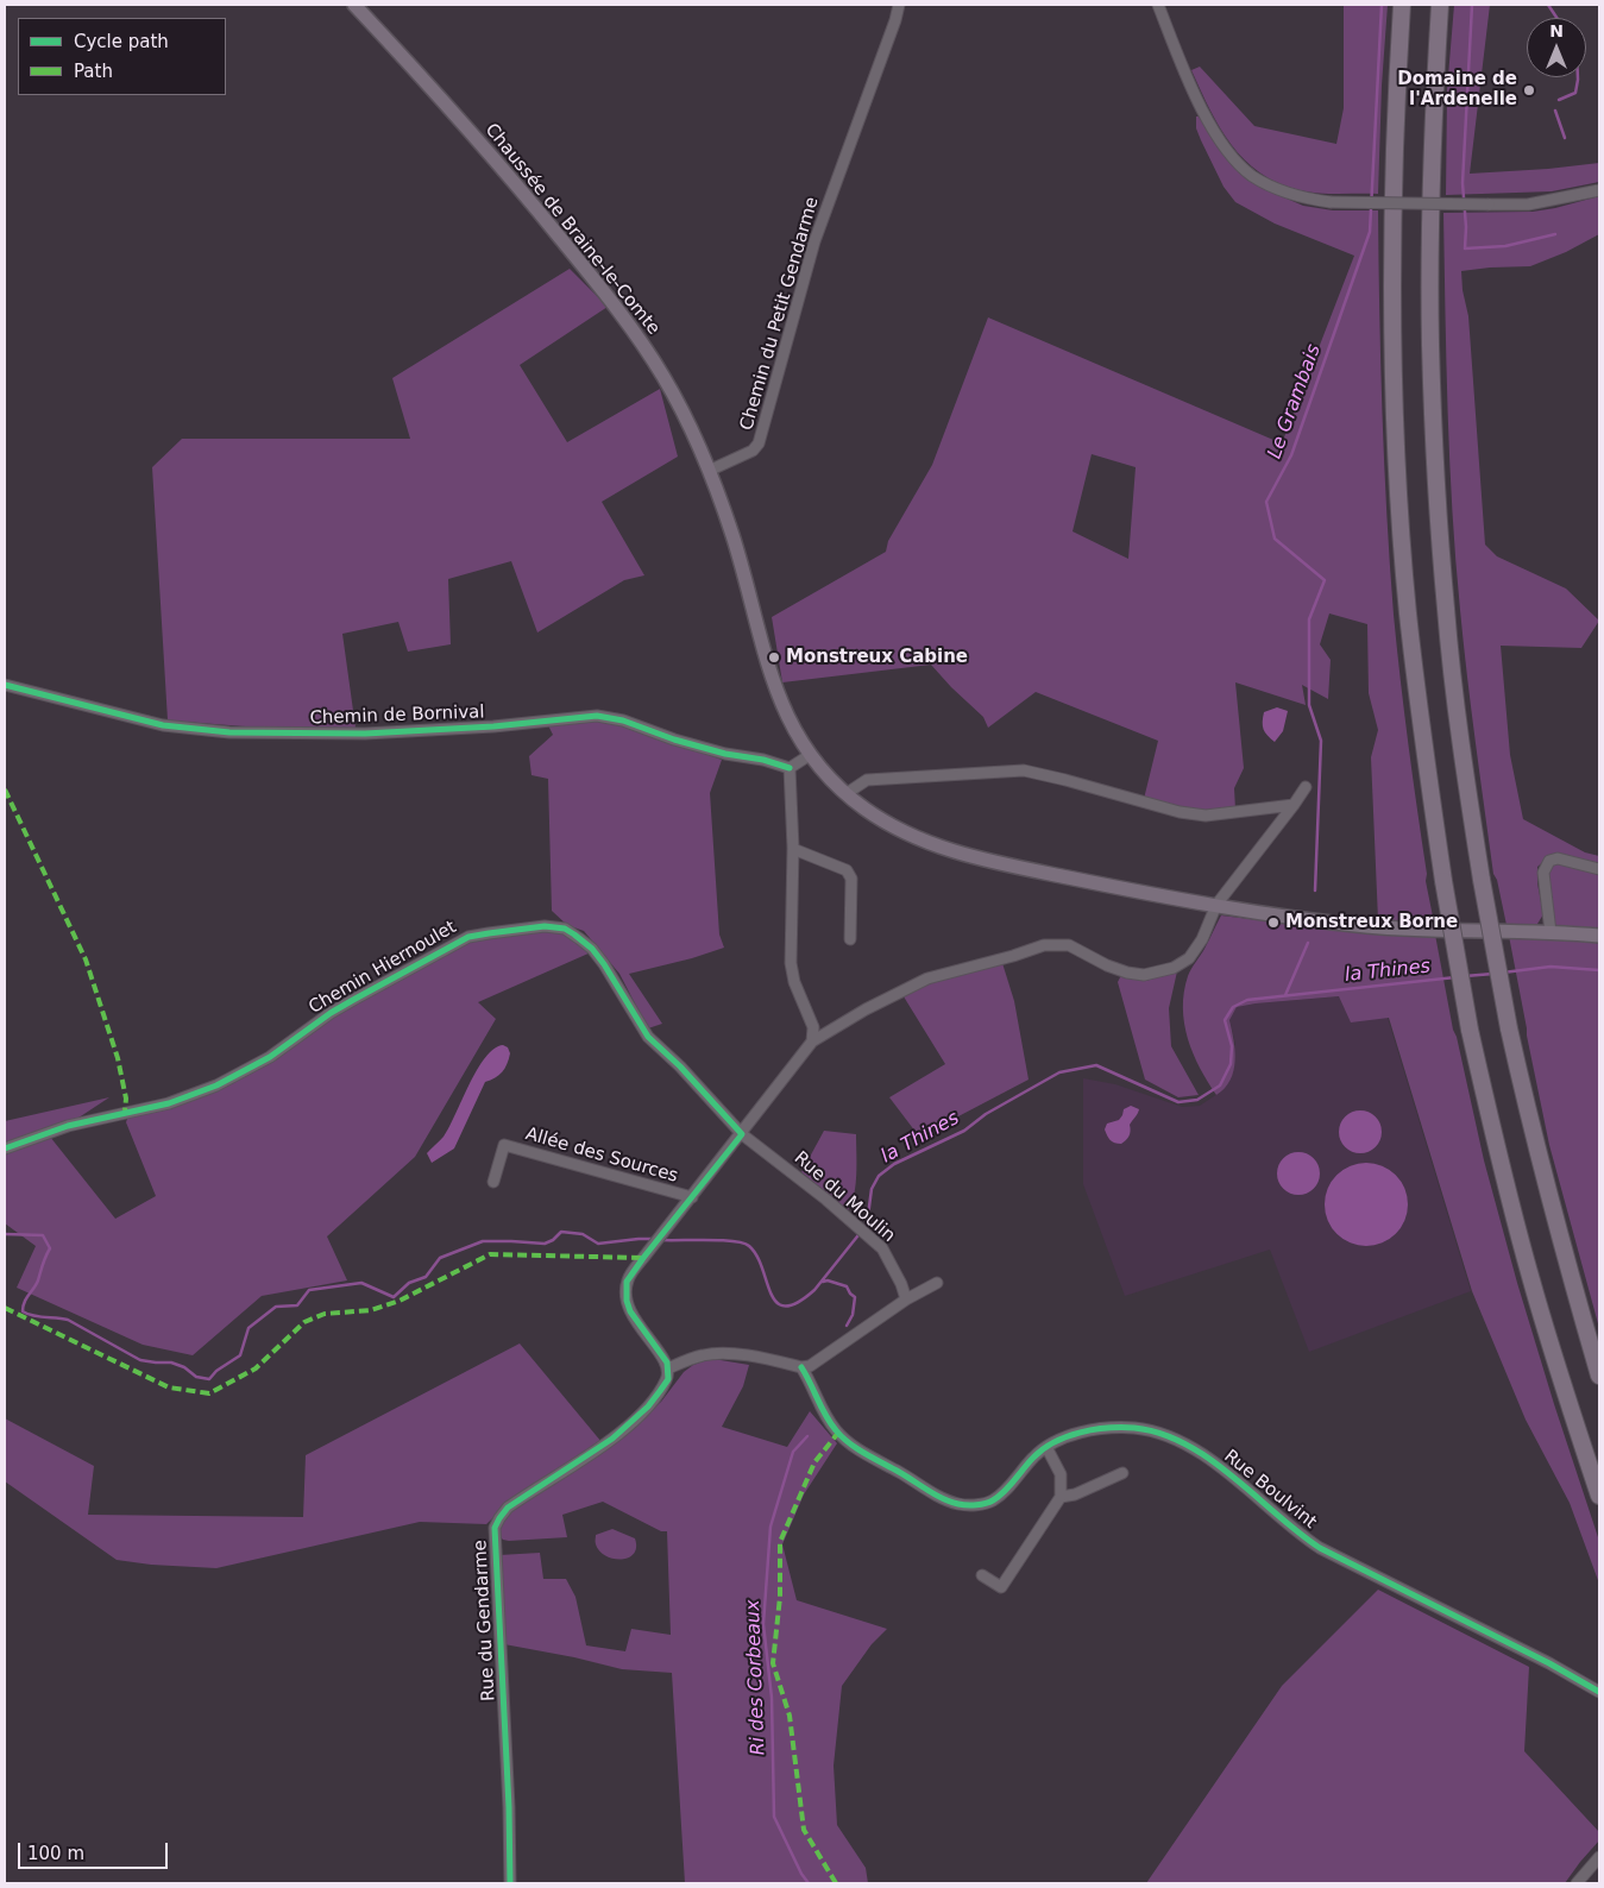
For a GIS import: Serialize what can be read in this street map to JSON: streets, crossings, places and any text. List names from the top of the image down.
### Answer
{
  "streets": {
    "main road": ["Chaussée de Braine-le-Comte"],
    "street": [
      "Chemin du Petit Gendarme",
      "Chemin de Bornival",
      "Chemin Hiernoulet",
      "Allée des Sources",
      "Rue du Moulin",
      "Rue Boulvint",
      "Rue du Gendarme"
    ]
  },
  "crossings": [
    ["Chaussée de Braine-le-Comte", "Chemin du Petit Gendarme"],
    ["Chemin Hiernoulet", "Rue du Moulin"]
  ],
  "water": ["Le Grambais", "la Thines", "Ri des Corbeaux"],
  "places": ["Domaine de l'Ardenelle", "Monstreux Cabine", "Monstreux Borne"],
  "legend": ["Cycle path", "Path"],
  "scale_bar": "100 m",
  "north": "top"
}
